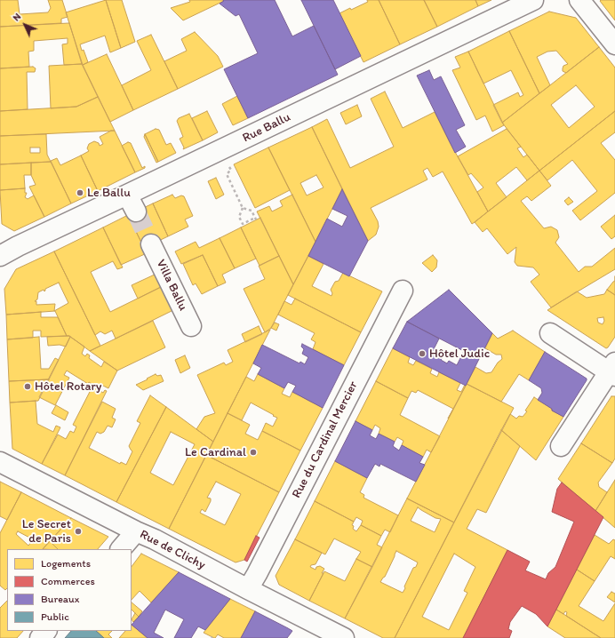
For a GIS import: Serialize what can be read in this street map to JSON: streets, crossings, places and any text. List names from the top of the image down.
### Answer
{
  "streets": {
    "street": [
      "Rue Ballu",
      "Villa Ballu",
      "Rue du Cardinal Mercier",
      "Rue de Clichy"
    ]
  },
  "crossings": [
    ["Rue du Cardinal Mercier", "Rue de Clichy"]
  ],
  "places": [
    "Le Ballu",
    "Hôtel Judic",
    "Hôtel Rotary",
    "Le Cardinal",
    "Le Secret de Paris"
  ],
  "legend": [
    "Logements",
    "Commerces",
    "Bureaux",
    "Public"
  ],
  "north": "top left"
}
